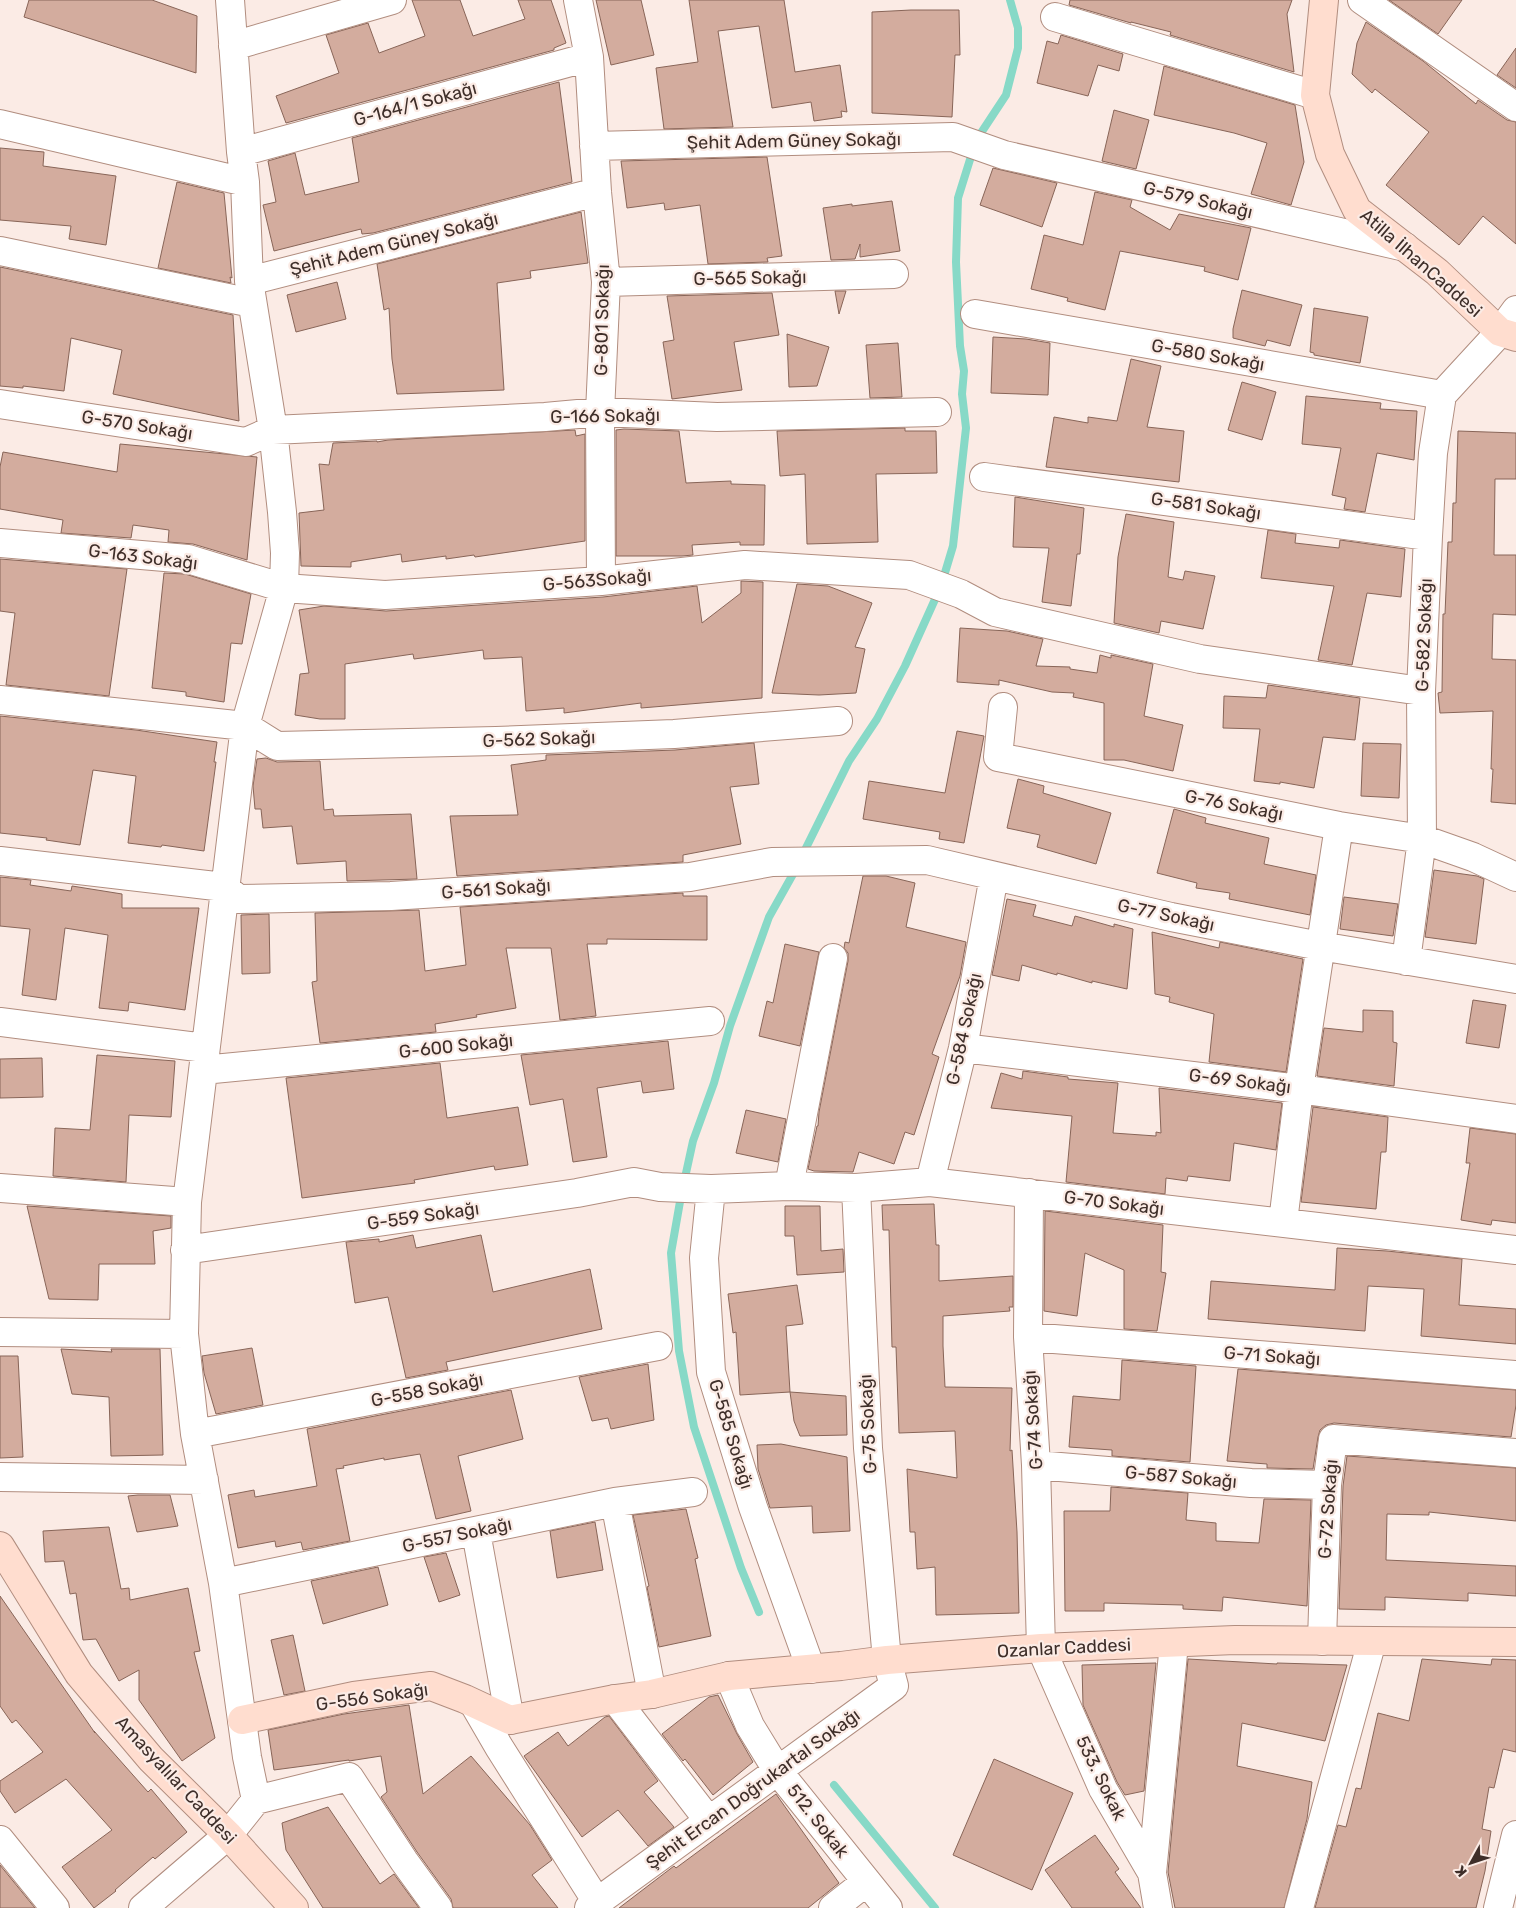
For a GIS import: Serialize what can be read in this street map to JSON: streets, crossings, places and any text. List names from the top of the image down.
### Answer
{
  "streets": {
    "street": [
      "G-164/1 Sokağı",
      "Şehit Adem Güney Sokağı",
      "G-579 Sokağı",
      "Atilla İlhanCaddesi",
      "G-565 Sokağı",
      "G-801 Sokağı",
      "G-580 Sokağı",
      "G-166 Sokağı",
      "G-570 Sokağı",
      "G-581 Sokağı",
      "G-163 Sokağı",
      "G-563Sokağı",
      "G-582 Sokağı",
      "G-562 Sokağı",
      "G-76 Sokağı",
      "G-561 Sokağı",
      "G-77 Sokağı",
      "G-584 Sokağı",
      "G-600 Sokağı",
      "G-69 Sokağı",
      "G-70 Sokağı",
      "G-559 Sokağı",
      "G-71 Sokağı",
      "G-558 Sokağı",
      "G-74 Sokağı",
      "G-75 Sokağı",
      "G-585 Sokağı",
      "G-587 Sokağı",
      "G-72 Sokağı",
      "G-557 Sokağı",
      "Ozanlar Caddesi",
      "G-556 Sokağı",
      "533. Sokak",
      "Amasyalılar Caddesi",
      "Şehit Ercan Doğrukartal Sokağı",
      "512. Sokak"
    ]
  },
  "crossings": [
    ["G-164/1 Sokağı", "G-801 Sokağı"],
    ["Şehit Adem Güney Sokağı", "G-579 Sokağı"],
    ["Şehit Adem Güney Sokağı", "G-801 Sokağı"],
    ["G-579 Sokağı", "Atilla İlhanCaddesi"],
    ["G-565 Sokağı", "G-801 Sokağı"],
    ["G-801 Sokağı", "G-166 Sokağı"],
    ["G-801 Sokağı", "G-563Sokağı"],
    ["G-580 Sokağı", "G-582 Sokağı"],
    ["G-166 Sokağı", "G-570 Sokağı"],
    ["G-581 Sokağı", "G-582 Sokağı"],
    ["G-163 Sokağı", "G-563Sokağı"],
    ["G-563Sokağı", "G-582 Sokağı"],
    ["G-582 Sokağı", "G-76 Sokağı"],
    ["G-582 Sokağı", "G-77 Sokağı"],
    ["G-561 Sokağı", "G-77 Sokağı"],
    ["G-77 Sokağı", "G-584 Sokağı"],
    ["G-584 Sokağı", "G-69 Sokağı"],
    ["G-584 Sokağı", "G-70 Sokağı"],
    ["G-70 Sokağı", "G-559 Sokağı"],
    ["G-70 Sokağı", "G-74 Sokağı"],
    ["G-70 Sokağı", "G-75 Sokağı"],
    ["G-70 Sokağı", "G-585 Sokağı"],
    ["G-559 Sokağı", "G-585 Sokağı"],
    ["G-71 Sokağı", "G-74 Sokağı"],
    ["G-74 Sokağı", "G-587 Sokağı"],
    ["G-74 Sokağı", "Ozanlar Caddesi"],
    ["G-74 Sokağı", "533. Sokak"],
    ["G-75 Sokağı", "Ozanlar Caddesi"],
    ["G-75 Sokağı", "Şehit Ercan Doğrukartal Sokağı"],
    ["G-585 Sokağı", "Ozanlar Caddesi"],
    ["G-587 Sokağı", "G-72 Sokağı"],
    ["G-72 Sokağı", "Ozanlar Caddesi"],
    ["Ozanlar Caddesi", "533. Sokak"],
    ["Ozanlar Caddesi", "Şehit Ercan Doğrukartal Sokağı"],
    ["Ozanlar Caddesi", "512. Sokak"],
    ["Şehit Ercan Doğrukartal Sokağı", "512. Sokak"]
  ],
  "north": "bottom left"
}
